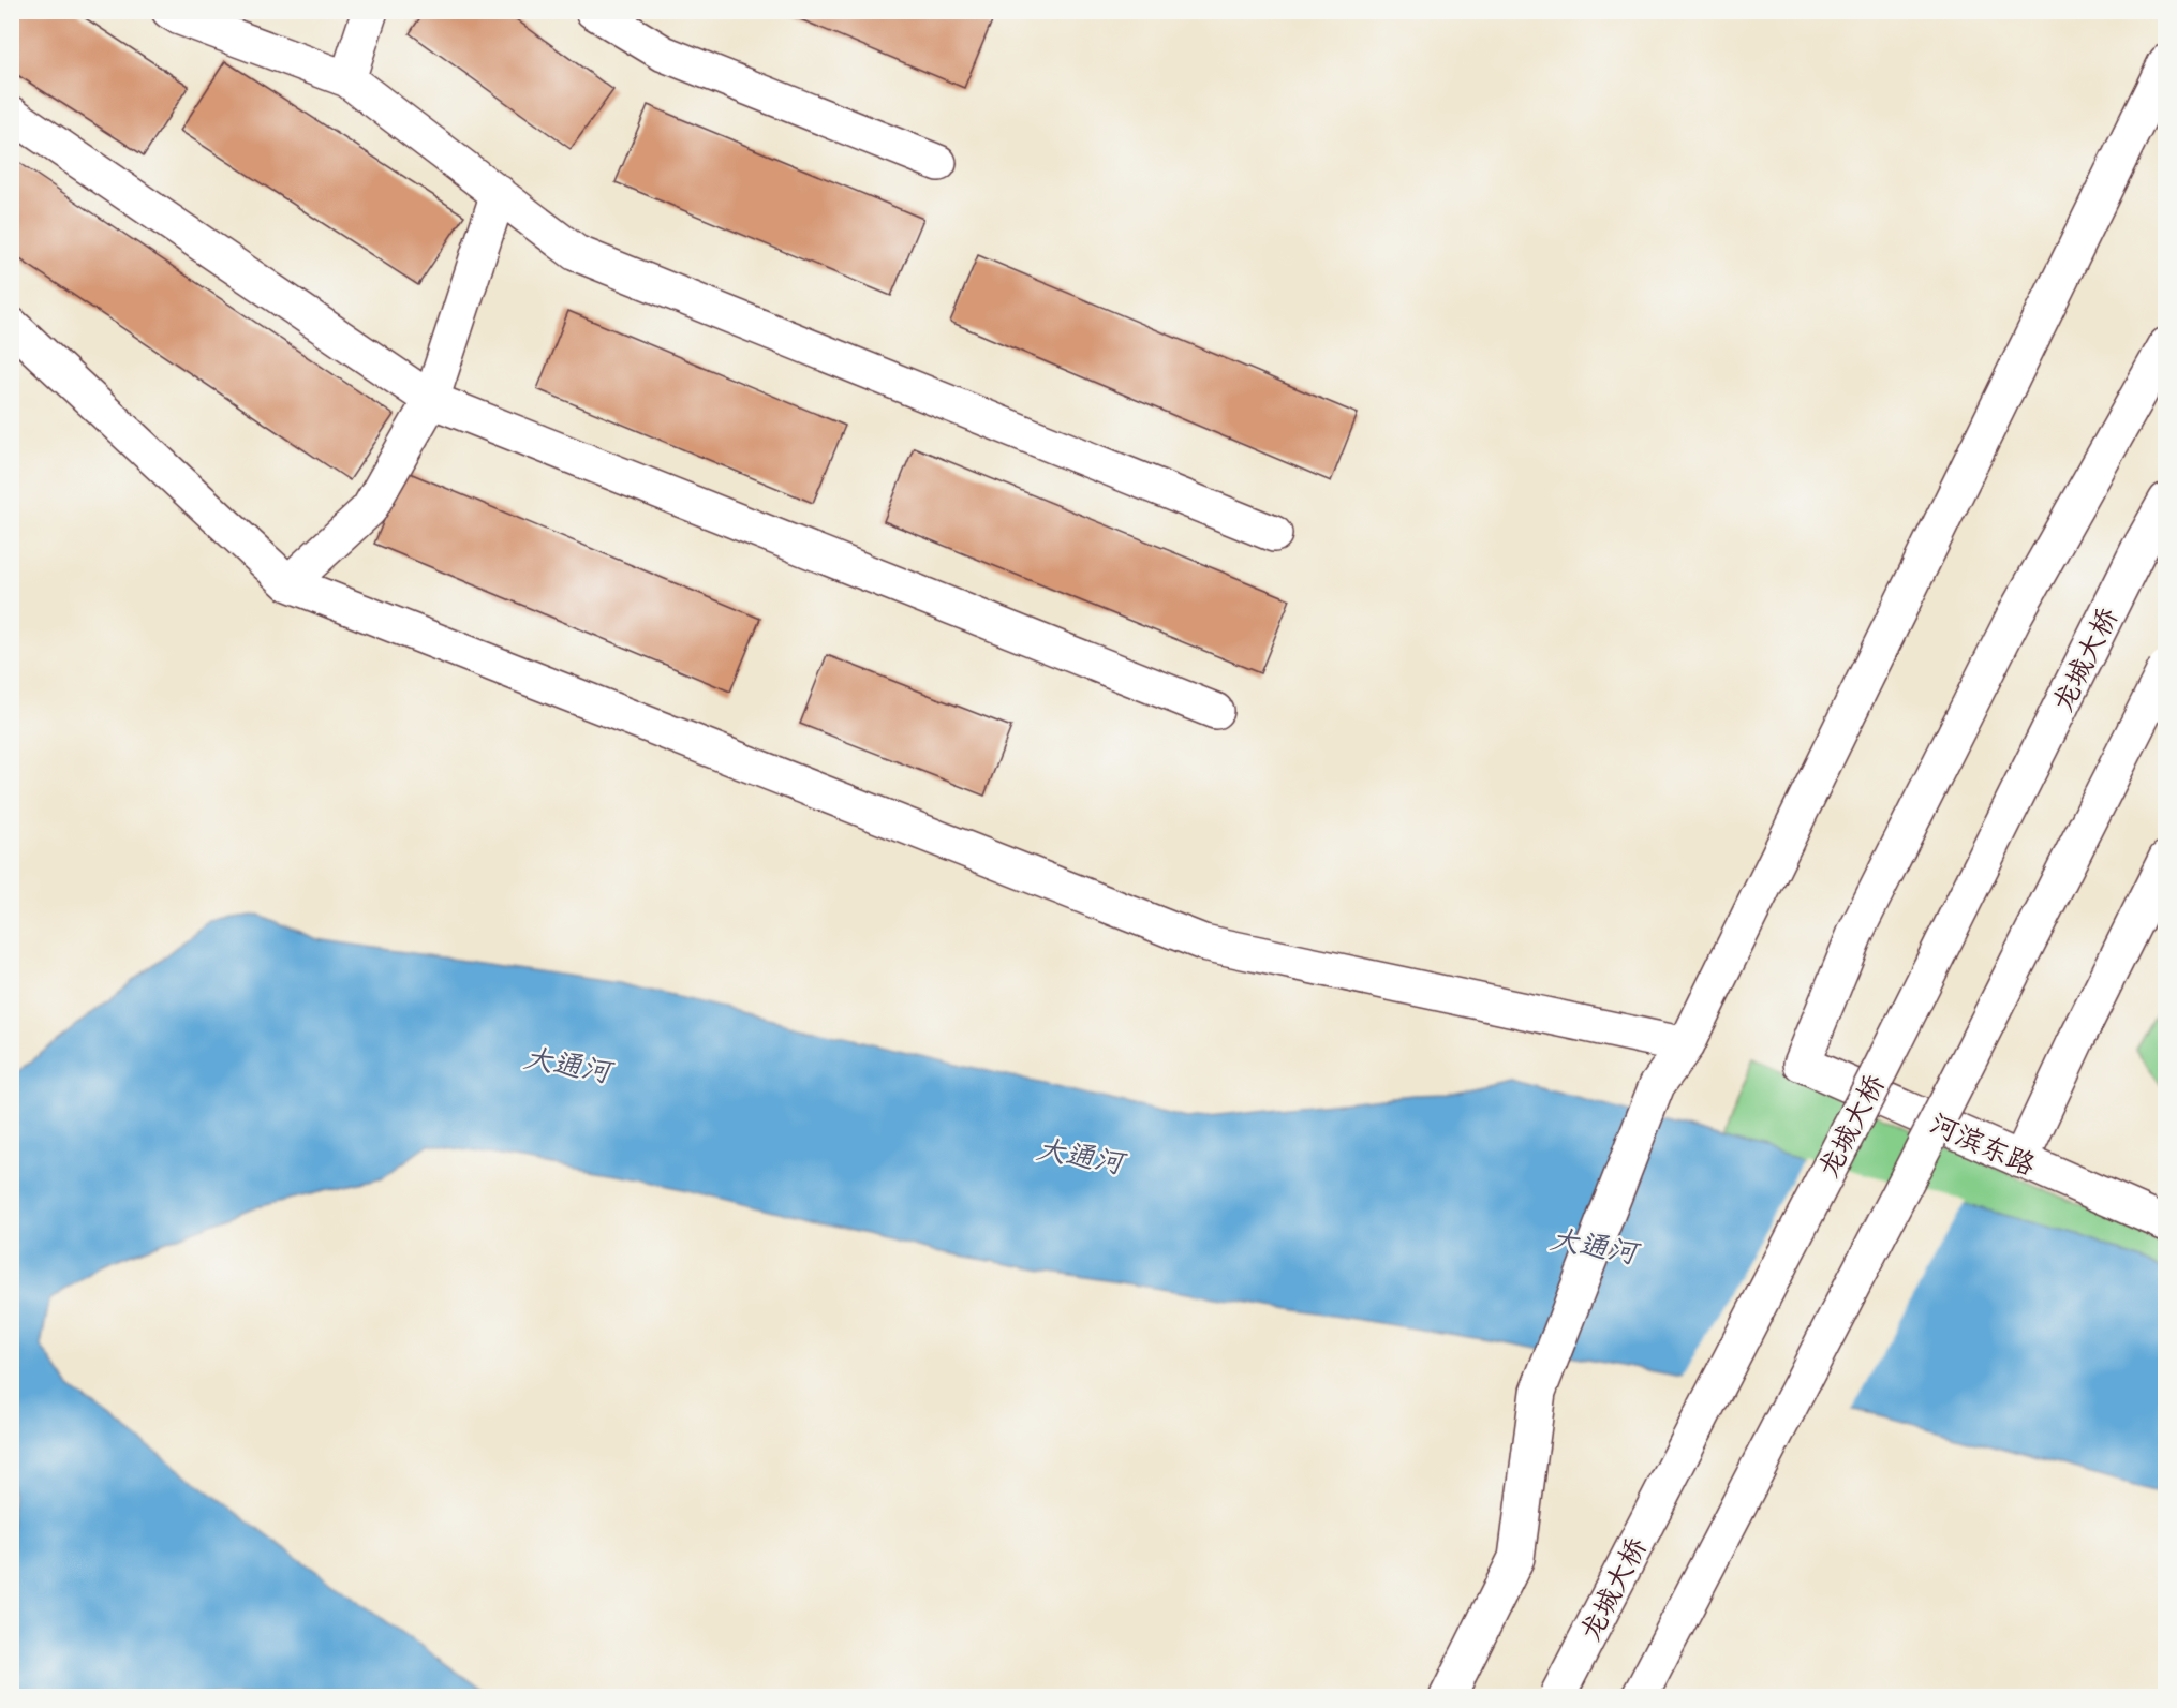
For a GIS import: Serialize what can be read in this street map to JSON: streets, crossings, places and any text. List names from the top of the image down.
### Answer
{
  "streets": {
    "main road": ["龙城大桥", "河滨东路"]
  },
  "water": ["大通河"]
}
